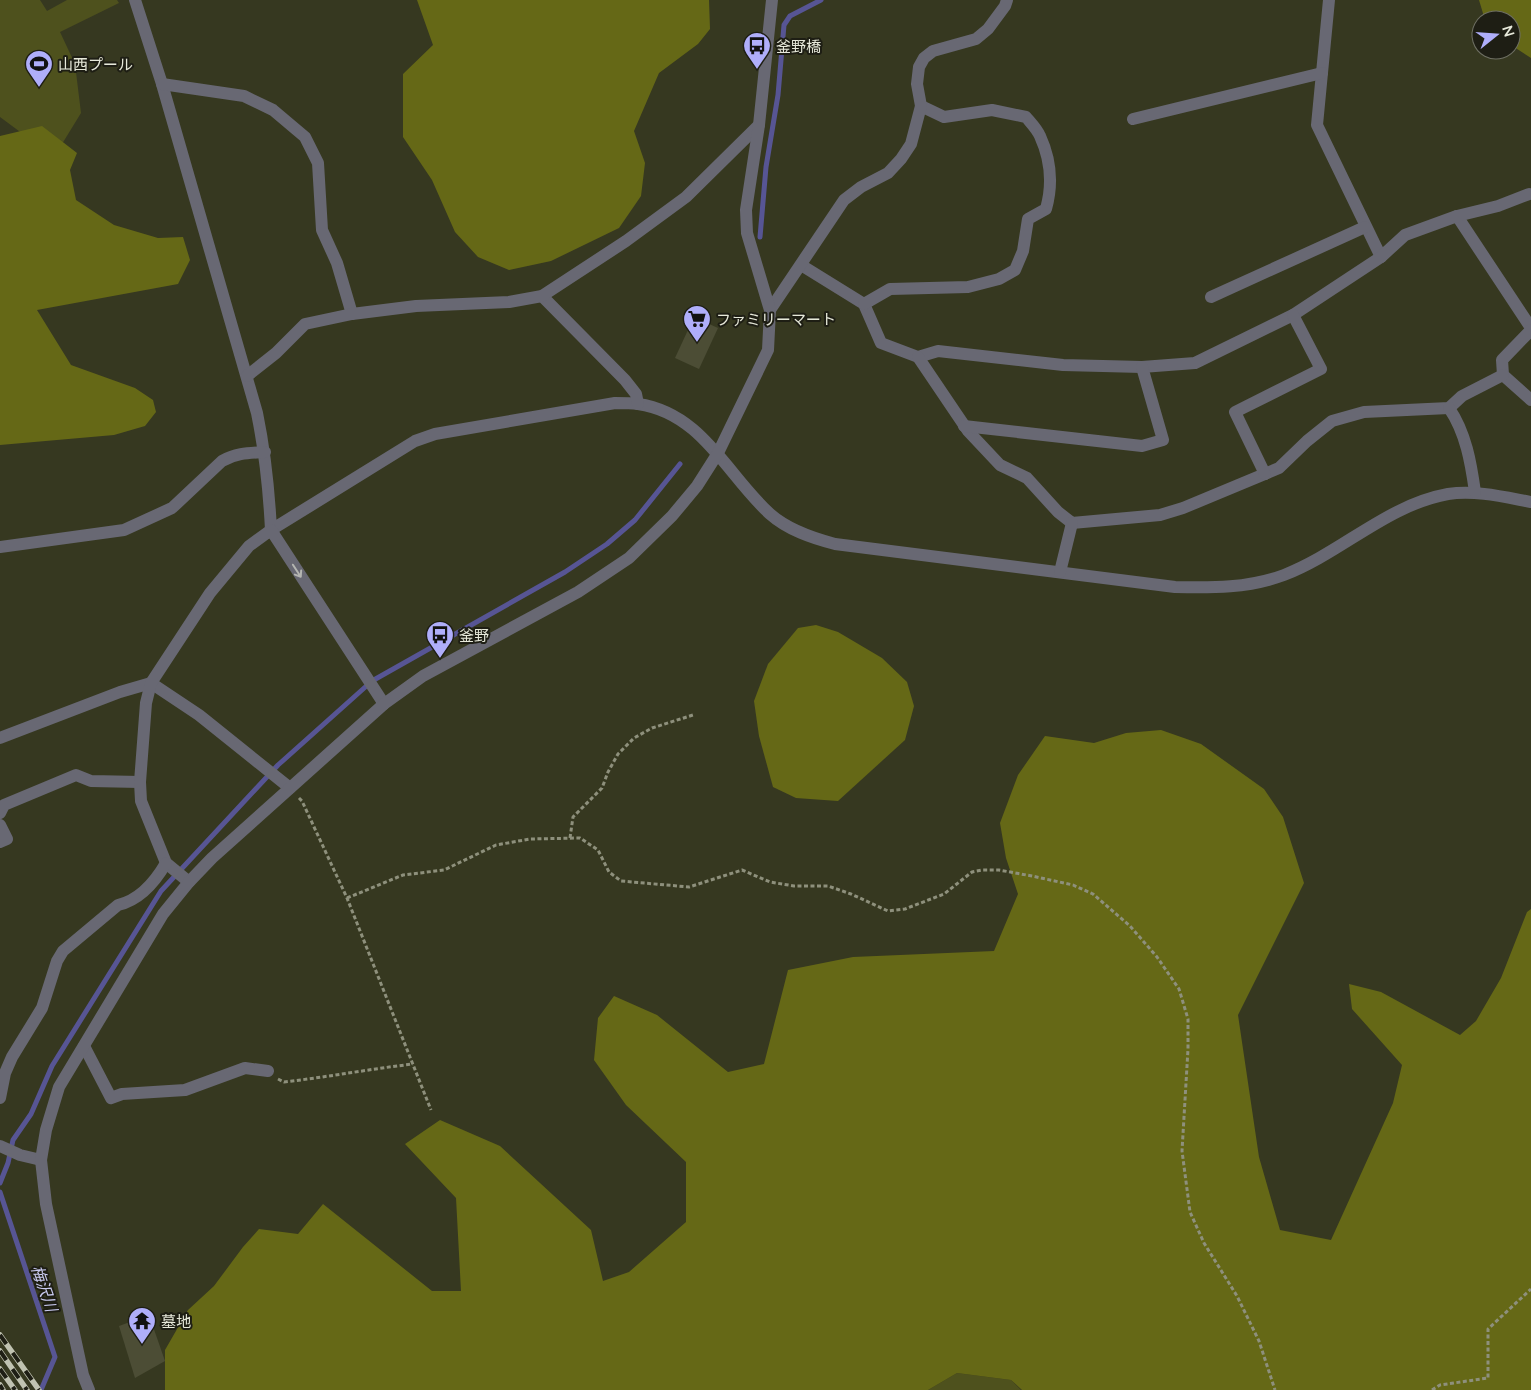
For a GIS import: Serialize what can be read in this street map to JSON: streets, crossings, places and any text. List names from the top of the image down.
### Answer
{
  "water": ["梅沢川"],
  "places": {
    "bus stop": ["釜野橋", "釜野"],
    "sports": ["山西プール"],
    "supermarket": ["ファミリーマート"],
    "temple": ["墓地"]
  },
  "north": "right"
}
